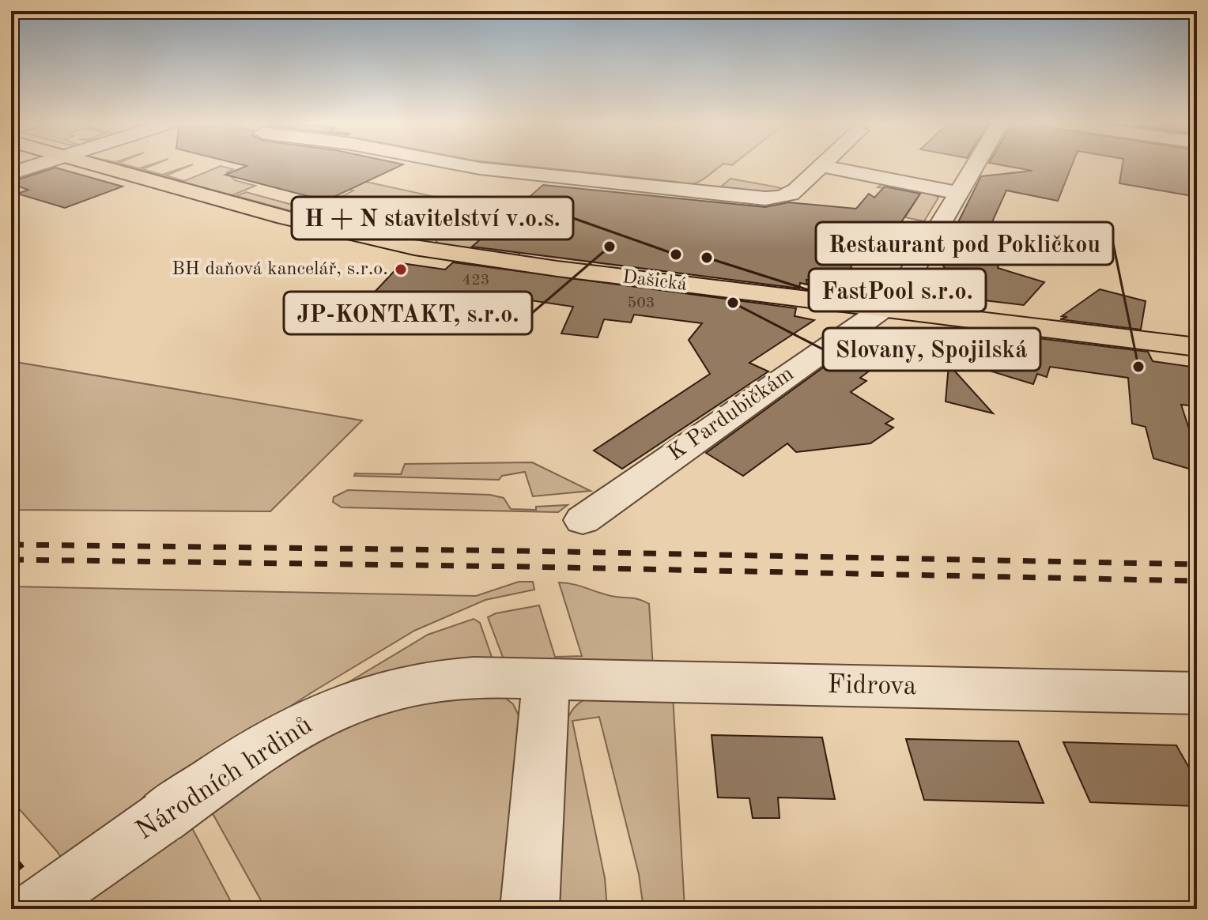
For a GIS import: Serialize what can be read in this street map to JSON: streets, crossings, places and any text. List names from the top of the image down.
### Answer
{
  "streets": {
    "main road": ["Dašická"],
    "street": ["K Pardubičkám", "Fidrova", "Národních hrdinů"]
  },
  "crossings": [
    ["Dašická", "K Pardubičkám"],
    ["Fidrova", "Národních hrdinů"]
  ],
  "places": [
    "JP-KONTAKT, s.r.o.",
    "H + N stavitelství v.o.s.",
    "FastPool s.r.o.",
    "BH daňová kancelář, s.r.o.",
    "Slovany, Spojilská",
    "Restaurant pod Pokličkou"
  ],
  "house_numbers": ["423", "503"]
}
